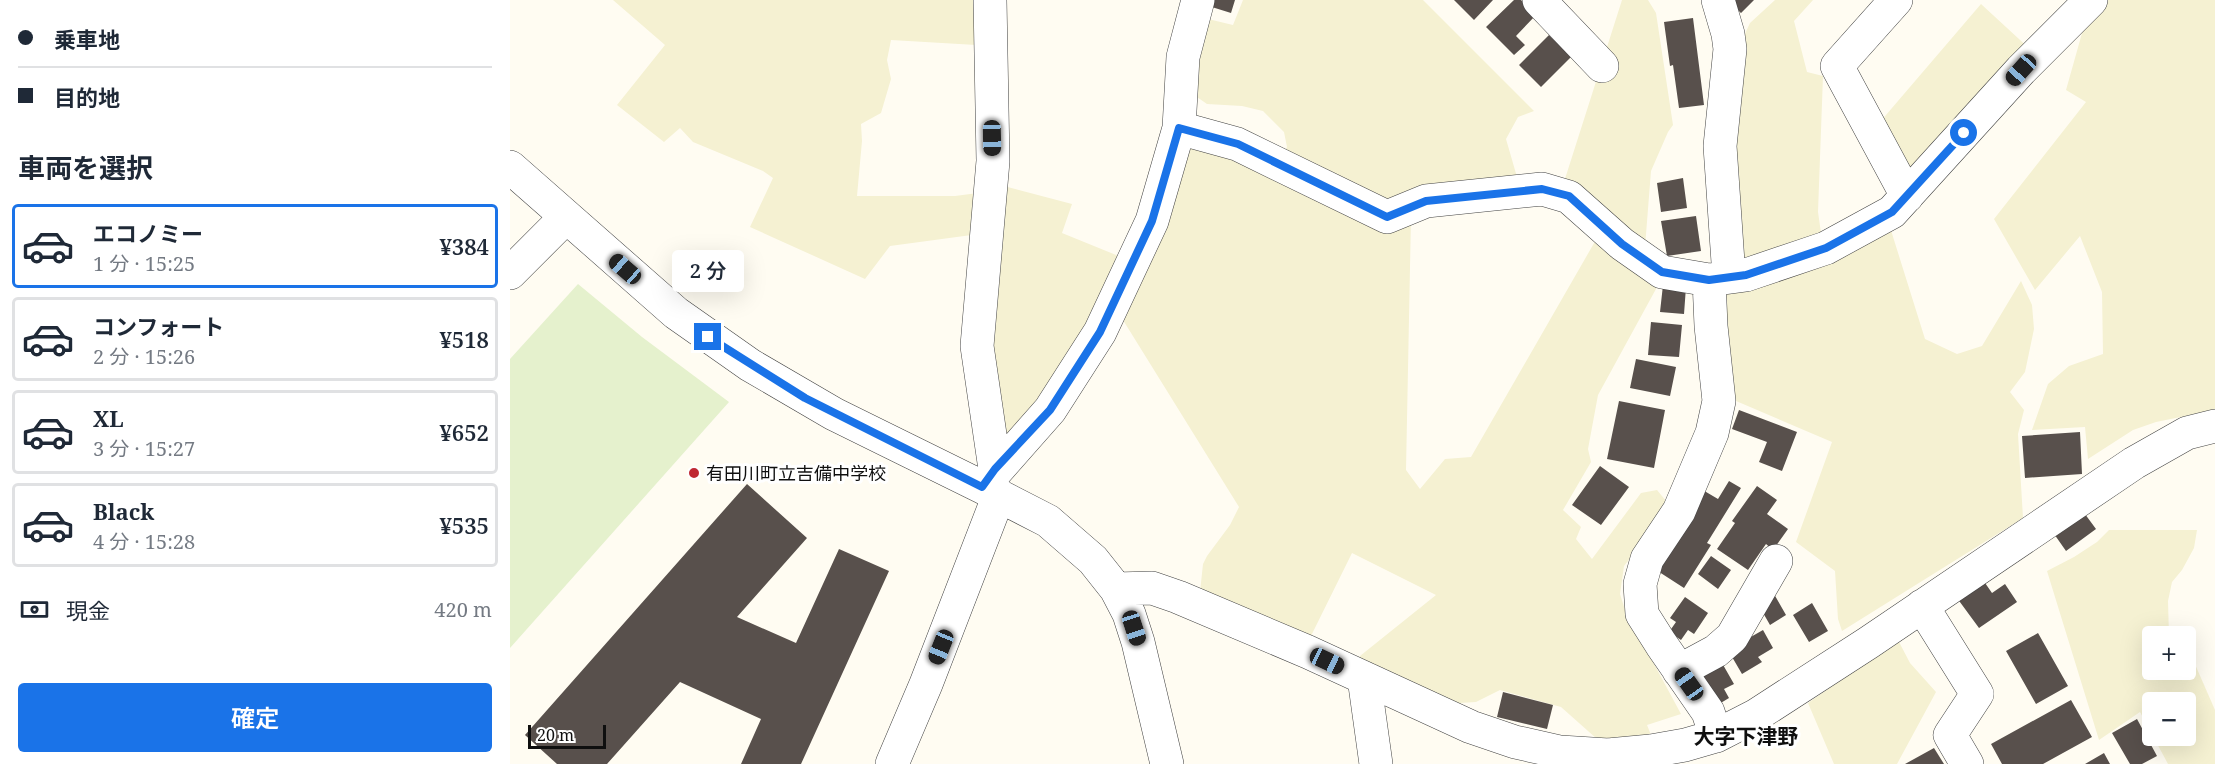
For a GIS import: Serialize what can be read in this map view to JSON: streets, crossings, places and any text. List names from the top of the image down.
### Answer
{
  "districts": ["大字下津野"],
  "places": ["有田川町立吉備中学校"],
  "scale_bar": "20 m",
  "page": {
    "banner": ["乗車地", "目的地"],
    "heading": "車両を選択",
    "list": [
      {
        "name": "エコノミー",
        "note": "1 分 · 15:25",
        "value": "¥384"
      },
      {
        "name": "コンフォート",
        "note": "2 分 · 15:26",
        "value": "¥518"
      },
      {
        "name": "XL",
        "note": "3 分 · 15:27",
        "value": "¥652"
      },
      {
        "name": "Black",
        "note": "4 分 · 15:28",
        "value": "¥535"
      }
    ],
    "bubble": "2 分",
    "pay": ["現金", "420 m"],
    "map_buttons": ["+", "−"],
    "buttons": "確定",
    "scale": "20 m"
  }
}
